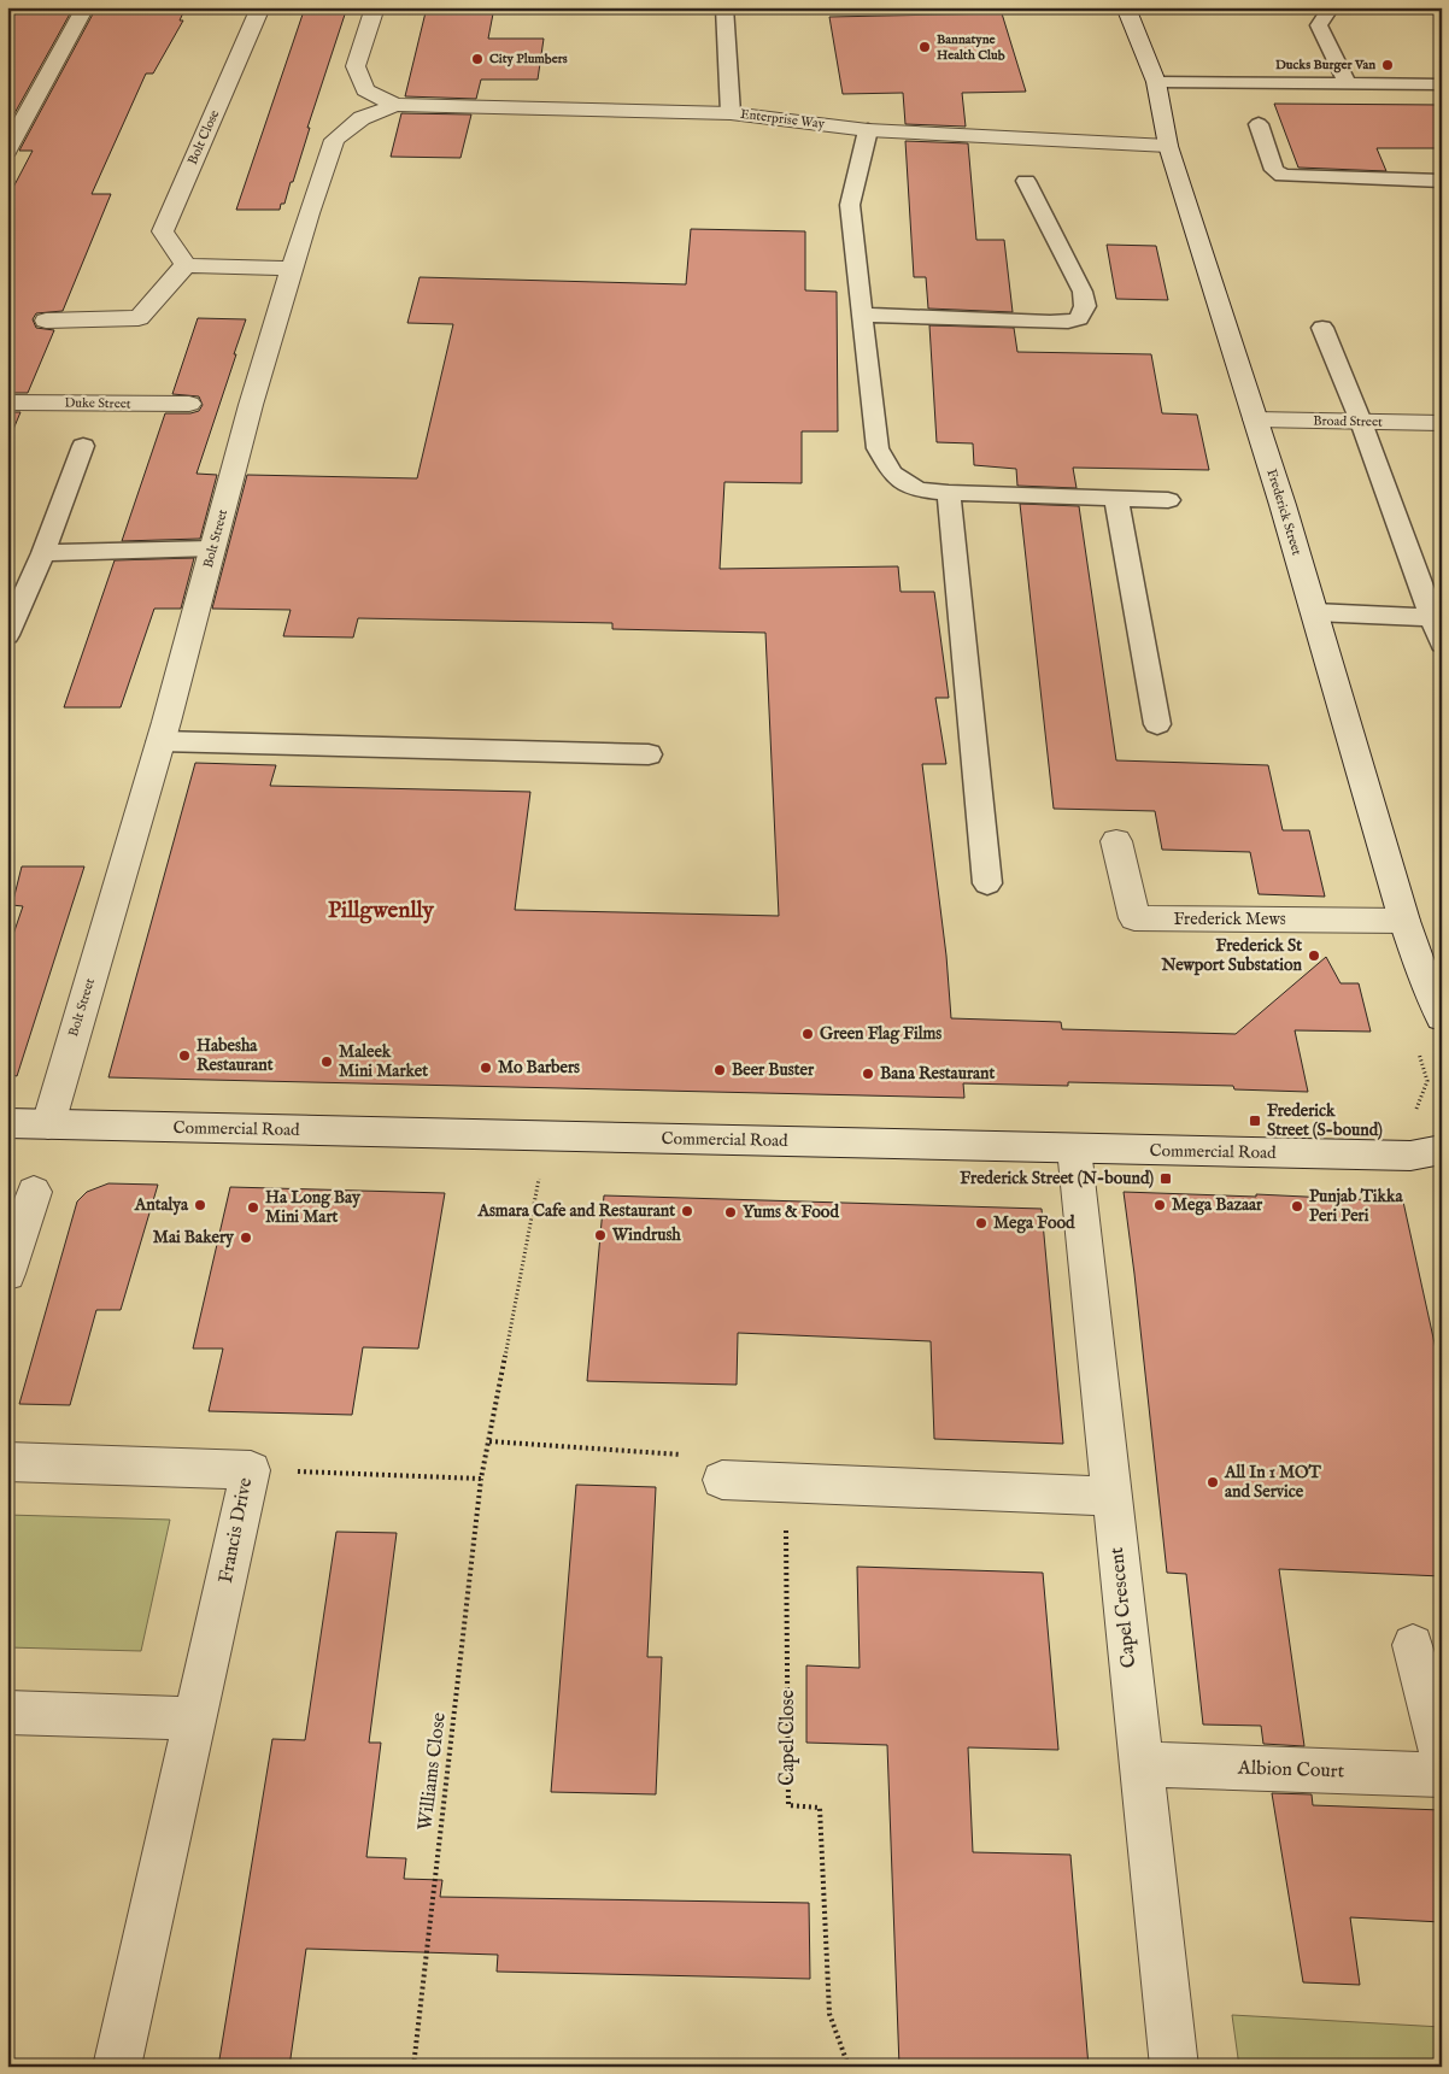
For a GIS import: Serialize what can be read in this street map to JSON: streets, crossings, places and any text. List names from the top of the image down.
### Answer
{
  "streets": {
    "street": [
      "Enterprise Way",
      "Bolt Close",
      "Duke Street",
      "Broad Street",
      "Frederick Street",
      "Bolt Street",
      "Frederick Mews",
      "Commercial Road",
      "Francis Drive",
      "Capel Crescent",
      "Albion Court"
    ],
    "path": ["Capel Close", "Williams Close"]
  },
  "crossings": [
    ["Enterprise Way", "Frederick Street"],
    ["Enterprise Way", "Bolt Street"],
    ["Broad Street", "Frederick Street"],
    ["Frederick Street", "Frederick Mews"],
    ["Bolt Street", "Commercial Road"],
    ["Commercial Road", "Capel Crescent"],
    ["Capel Crescent", "Albion Court"]
  ],
  "districts": ["Pillgwenlly"],
  "places": {
    "other": [
      "Bannatyne Health Club",
      "City Plumbers",
      "Ducks Burger Van",
      "Frederick St Newport Substation",
      "Green Flag Films",
      "Habesha Restaurant",
      "Maleek Mini Market",
      "Mo Barbers",
      "Beer Buster",
      "Bana Restaurant",
      "Antalya",
      "Mega Bazaar",
      "Punjab Tikka Peri Peri",
      "Ha Long Bay Mini Mart",
      "Asmara Cafe and Restaurant",
      "Yums & Food",
      "Mega Food",
      "Windrush",
      "Mai Bakery",
      "All In 1 MOT and Service"
    ],
    "transit": ["Frederick Street (S-bound)", "Frederick Street (N-bound)"]
  }
}
